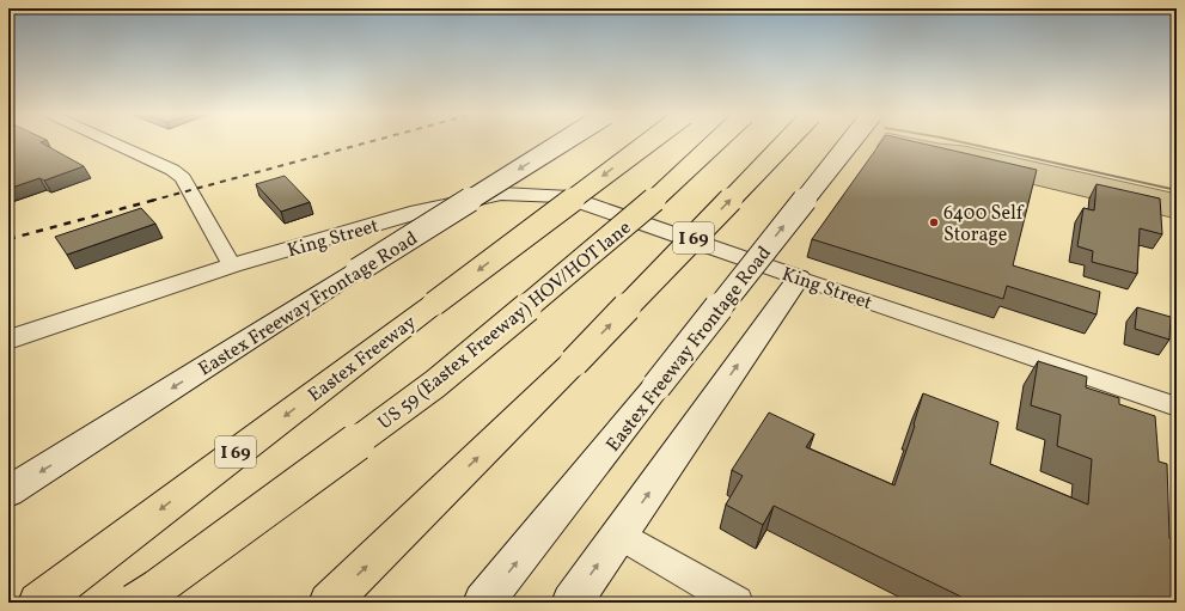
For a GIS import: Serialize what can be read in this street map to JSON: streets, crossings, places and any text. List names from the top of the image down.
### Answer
{
  "streets": {
    "highway": ["I 69", "US 59 (Eastex Freeway) HOV/HOT lane", "Eastex Freeway"],
    "main road": ["King Street", "Eastex Freeway Frontage Road"]
  },
  "places": ["6400 Self Storage"]
}
